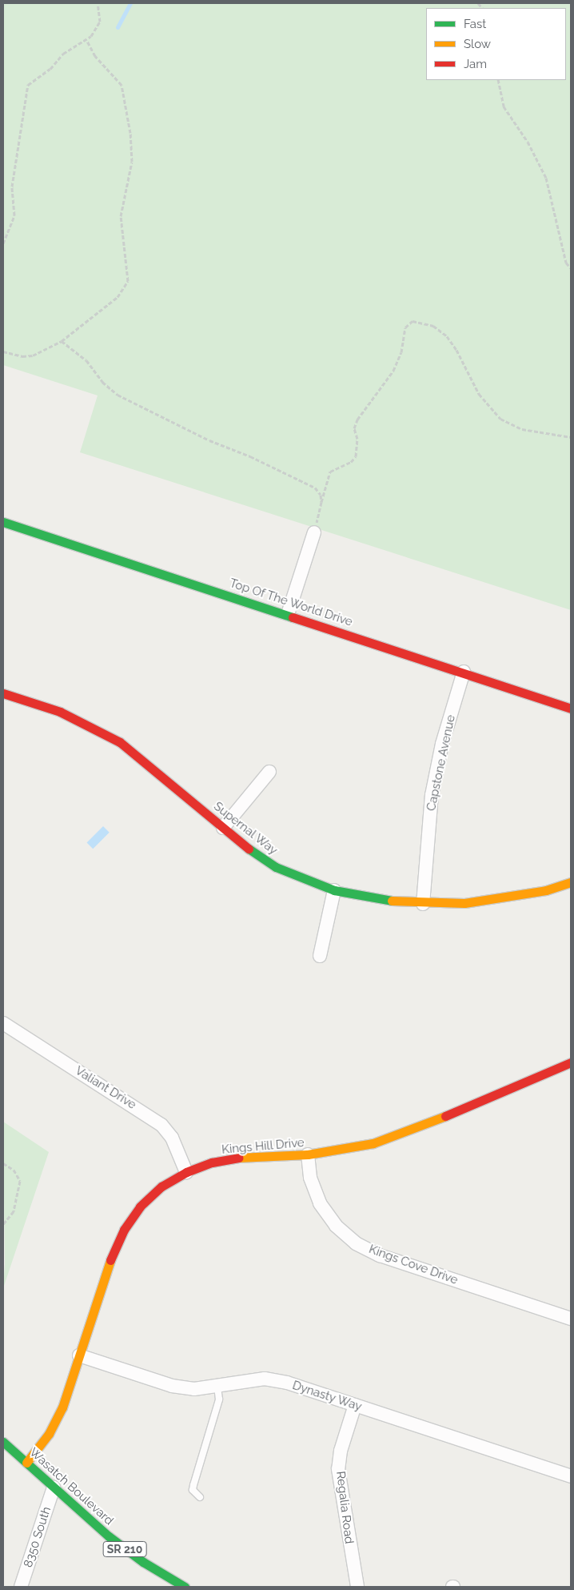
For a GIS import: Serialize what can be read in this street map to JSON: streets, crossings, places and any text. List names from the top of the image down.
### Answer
{
  "streets": {
    "street": [
      "Top Of The World Drive",
      "Capstone Avenue",
      "Supernal Way",
      "Valiant Drive",
      "Kings Hill Drive",
      "Kings Cove Drive",
      "Dynasty Way",
      "Wasatch Boulevard",
      "Regalia Road",
      "8350 South",
      "SR 210"
    ]
  },
  "crossings": [
    ["Top Of The World Drive", "Capstone Avenue"],
    ["Capstone Avenue", "Supernal Way"],
    ["Valiant Drive", "Kings Hill Drive"],
    ["Kings Hill Drive", "Kings Cove Drive"],
    ["Kings Hill Drive", "Dynasty Way"],
    ["Kings Hill Drive", "Wasatch Boulevard"],
    ["Dynasty Way", "Regalia Road"],
    ["Wasatch Boulevard", "8350 South"]
  ],
  "legend": ["Fast", "Slow", "Jam"]
}
